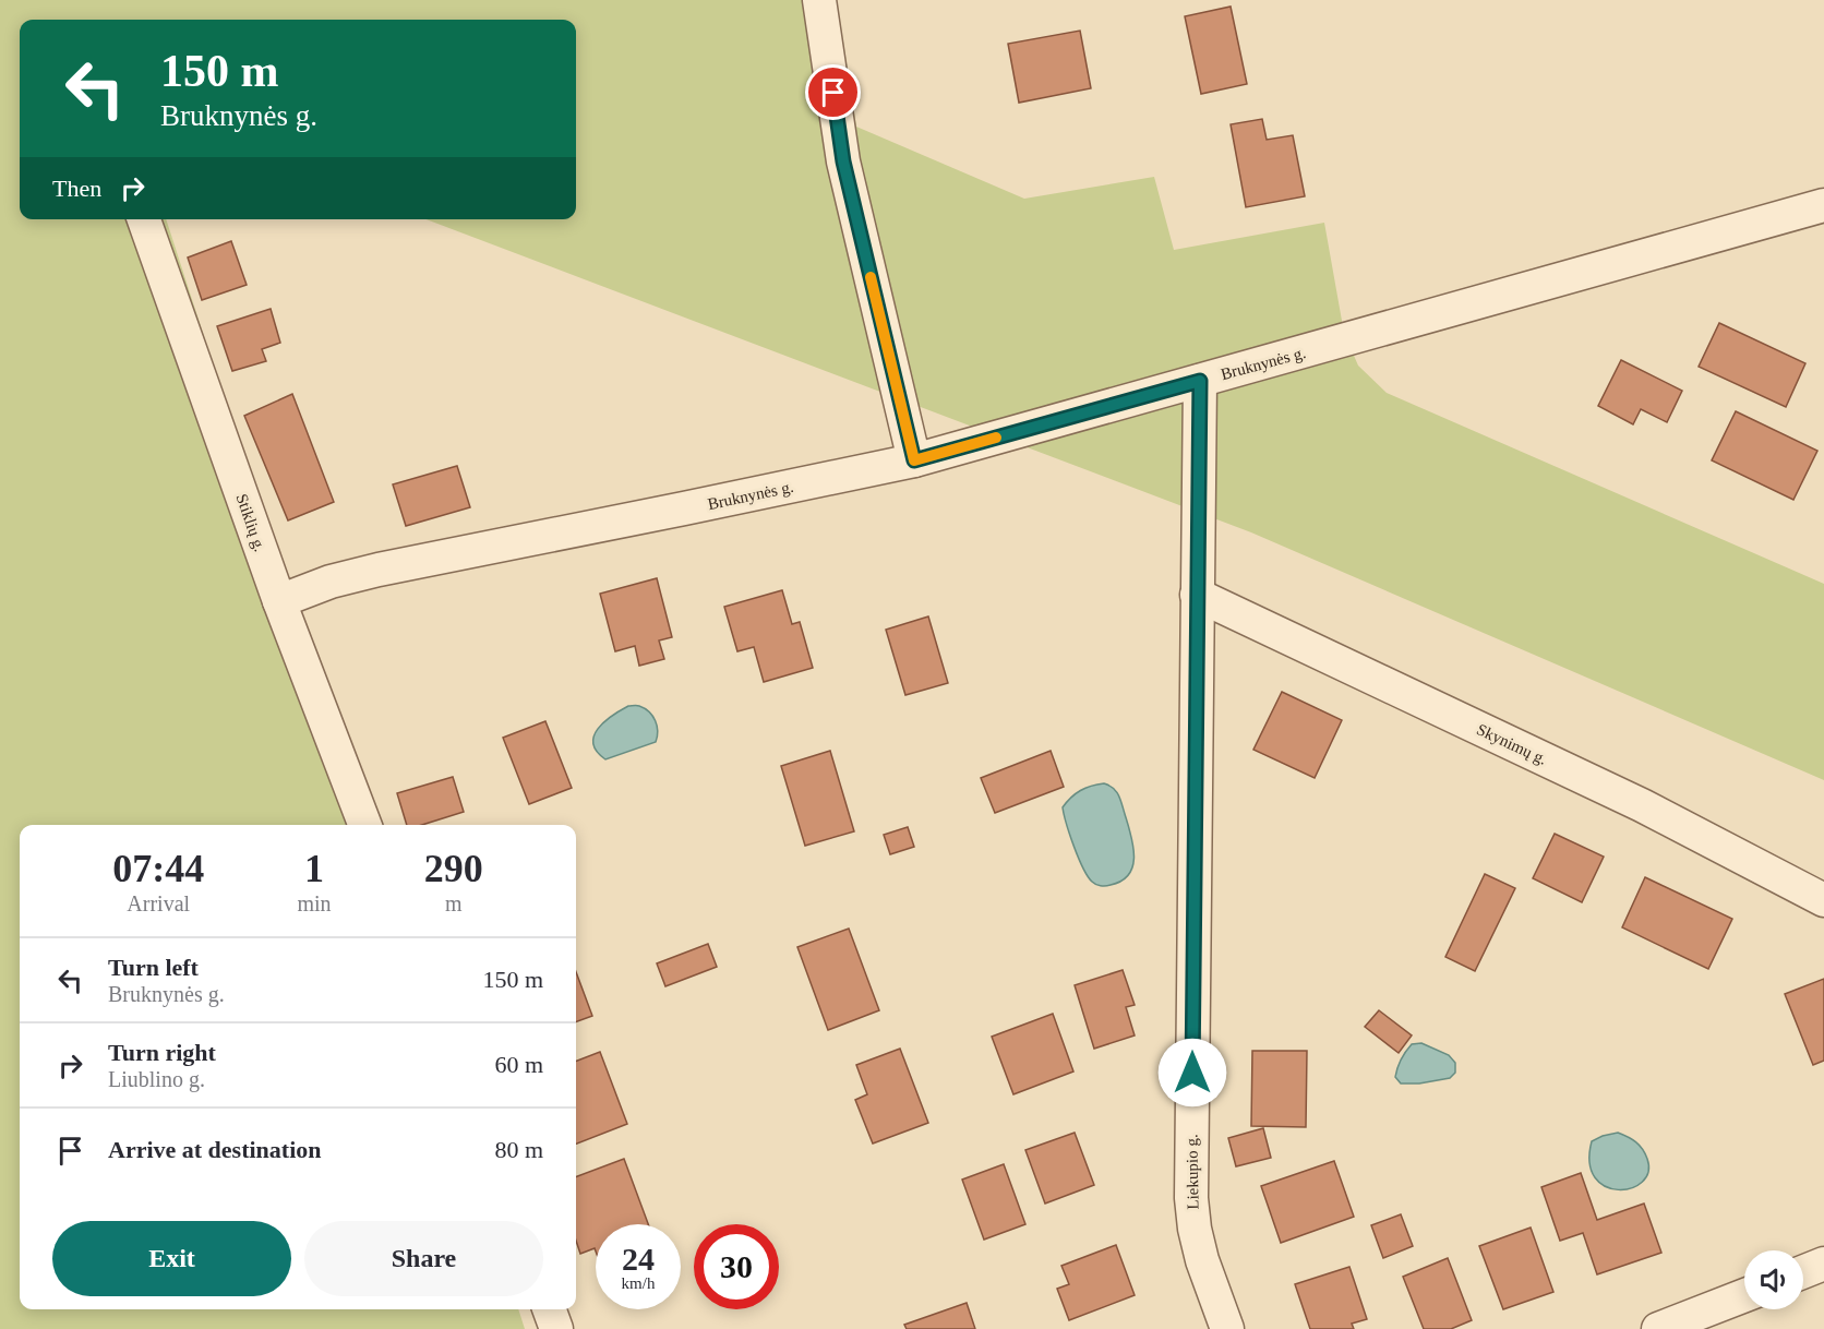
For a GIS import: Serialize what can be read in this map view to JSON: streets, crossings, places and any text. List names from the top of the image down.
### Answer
{
  "streets": {
    "street": [
      "Bruknynės g.",
      "Stiklių g.",
      "Skynimų g.",
      "Liekupio g."
    ]
  },
  "crossings": [
    ["Bruknynės g.", "Stiklių g."],
    ["Bruknynės g.", "Liekupio g."],
    ["Skynimų g.", "Liekupio g."]
  ],
  "page": {
    "turn": ["150 m", "Bruknynės g."],
    "then": "Then",
    "eta": [
      "07:44",
      "Arrival",
      "1",
      "min",
      "290",
      "m"
    ],
    "list": [
      {
        "name": "Turn left",
        "note": "Bruknynės g.",
        "value": "150 m"
      },
      {
        "name": "Turn right",
        "note": "Liublino g.",
        "value": "60 m"
      },
      {
        "name": "Arrive at destination",
        "value": "80 m"
      }
    ],
    "buttons": ["Exit", "Share"],
    "speed": "24 km/h",
    "limit": "30"
  }
}
